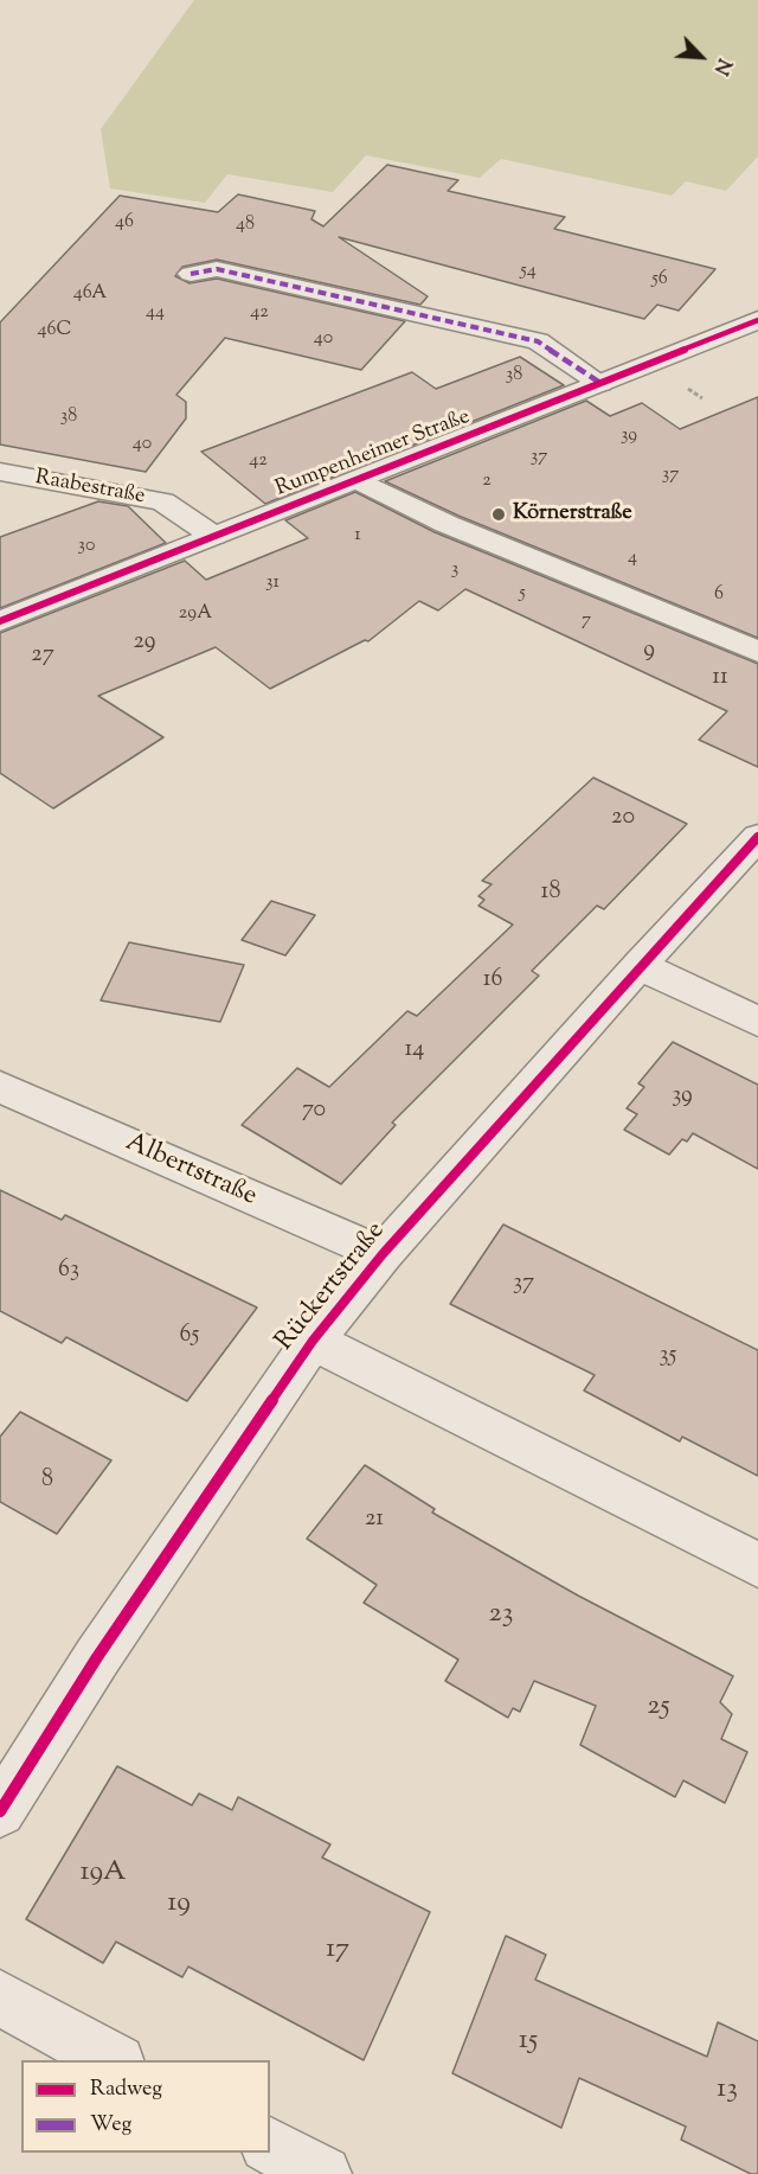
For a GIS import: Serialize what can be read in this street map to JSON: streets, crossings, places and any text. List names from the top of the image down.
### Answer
{
  "streets": {
    "street": [
      "Rumpenheimer Straße",
      "Raabestraße",
      "Albertstraße",
      "Rückertstraße"
    ]
  },
  "crossings": [
    ["Rumpenheimer Straße", "Raabestraße"],
    ["Albertstraße", "Rückertstraße"]
  ],
  "places": ["Körnerstraße"],
  "house_numbers": [
    "46",
    "48",
    "54",
    "56",
    "46A",
    "44",
    "42",
    "46C",
    "40",
    "38",
    "38",
    "39",
    "40",
    "37",
    "42",
    "37",
    "2",
    "1",
    "30",
    "4",
    "3",
    "31",
    "5",
    "6",
    "29A",
    "7",
    "29",
    "9",
    "27",
    "11",
    "20",
    "18",
    "16",
    "14",
    "39",
    "70",
    "63",
    "37",
    "65",
    "35",
    "8",
    "21",
    "23",
    "25",
    "19A",
    "19",
    "17",
    "15",
    "13"
  ],
  "legend": ["Radweg", "Weg"],
  "north": "bottom right"
}
